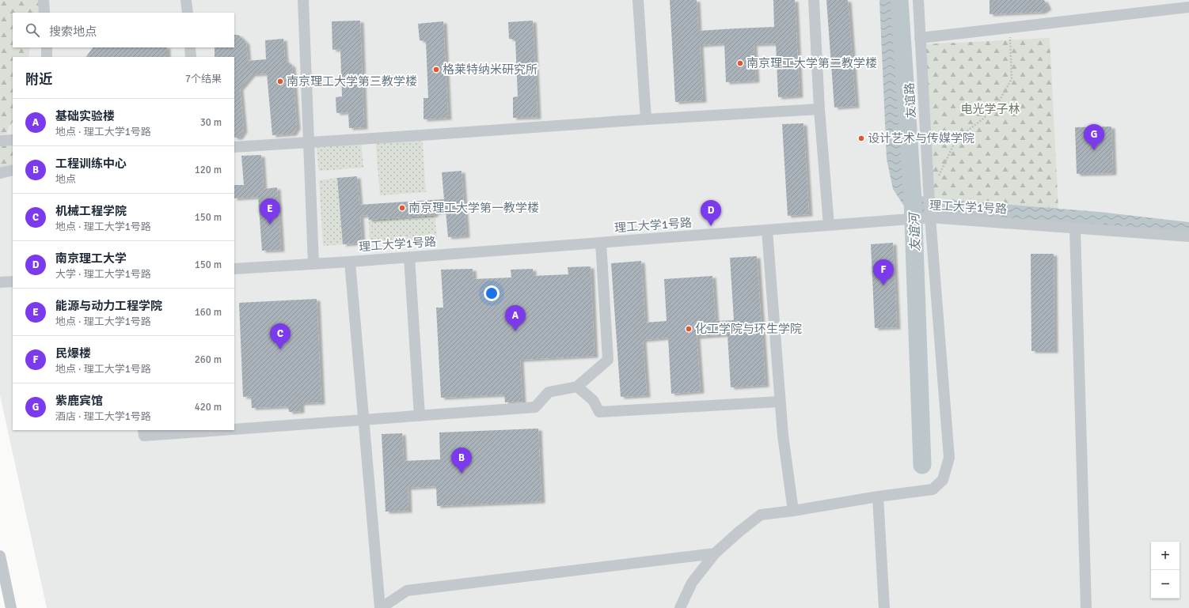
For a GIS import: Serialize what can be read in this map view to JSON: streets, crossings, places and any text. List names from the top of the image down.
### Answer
{
  "streets": {
    "street": ["友谊路", "理工大学1号路"]
  },
  "crossings": [
    ["友谊路", "理工大学1号路"]
  ],
  "water": ["友谊河"],
  "parks": ["电光学子林"],
  "places": [
    "南京理工大学第二教学楼",
    "格莱特纳米研究所",
    "南京理工大学第三教学楼",
    "设计艺术与传媒学院",
    "南京理工大学第一教学楼",
    "化工学院与环生学院"
  ],
  "page": {
    "search": "搜索地点",
    "heading": ["附近", "7个结果"],
    "list": [
      {
        "mark": "A",
        "name": "基础实验楼",
        "note": "地点 · 理工大学1号路",
        "value": "30 m"
      },
      {
        "mark": "B",
        "name": "工程训练中心",
        "note": "地点",
        "value": "120 m"
      },
      {
        "mark": "C",
        "name": "机械工程学院",
        "note": "地点 · 理工大学1号路",
        "value": "150 m"
      },
      {
        "mark": "D",
        "name": "南京理工大学",
        "note": "大学 · 理工大学1号路",
        "value": "150 m"
      },
      {
        "mark": "E",
        "name": "能源与动力工程学院",
        "note": "地点 · 理工大学1号路",
        "value": "160 m"
      },
      {
        "mark": "F",
        "name": "民爆楼",
        "note": "地点 · 理工大学1号路",
        "value": "260 m"
      },
      {
        "mark": "G",
        "name": "紫鹿宾馆",
        "note": "酒店 · 理工大学1号路",
        "value": "420 m"
      }
    ],
    "pins": [
      "G",
      "E",
      "D",
      "F",
      "A",
      "C",
      "B"
    ],
    "map_buttons": ["+", "−"]
  }
}
